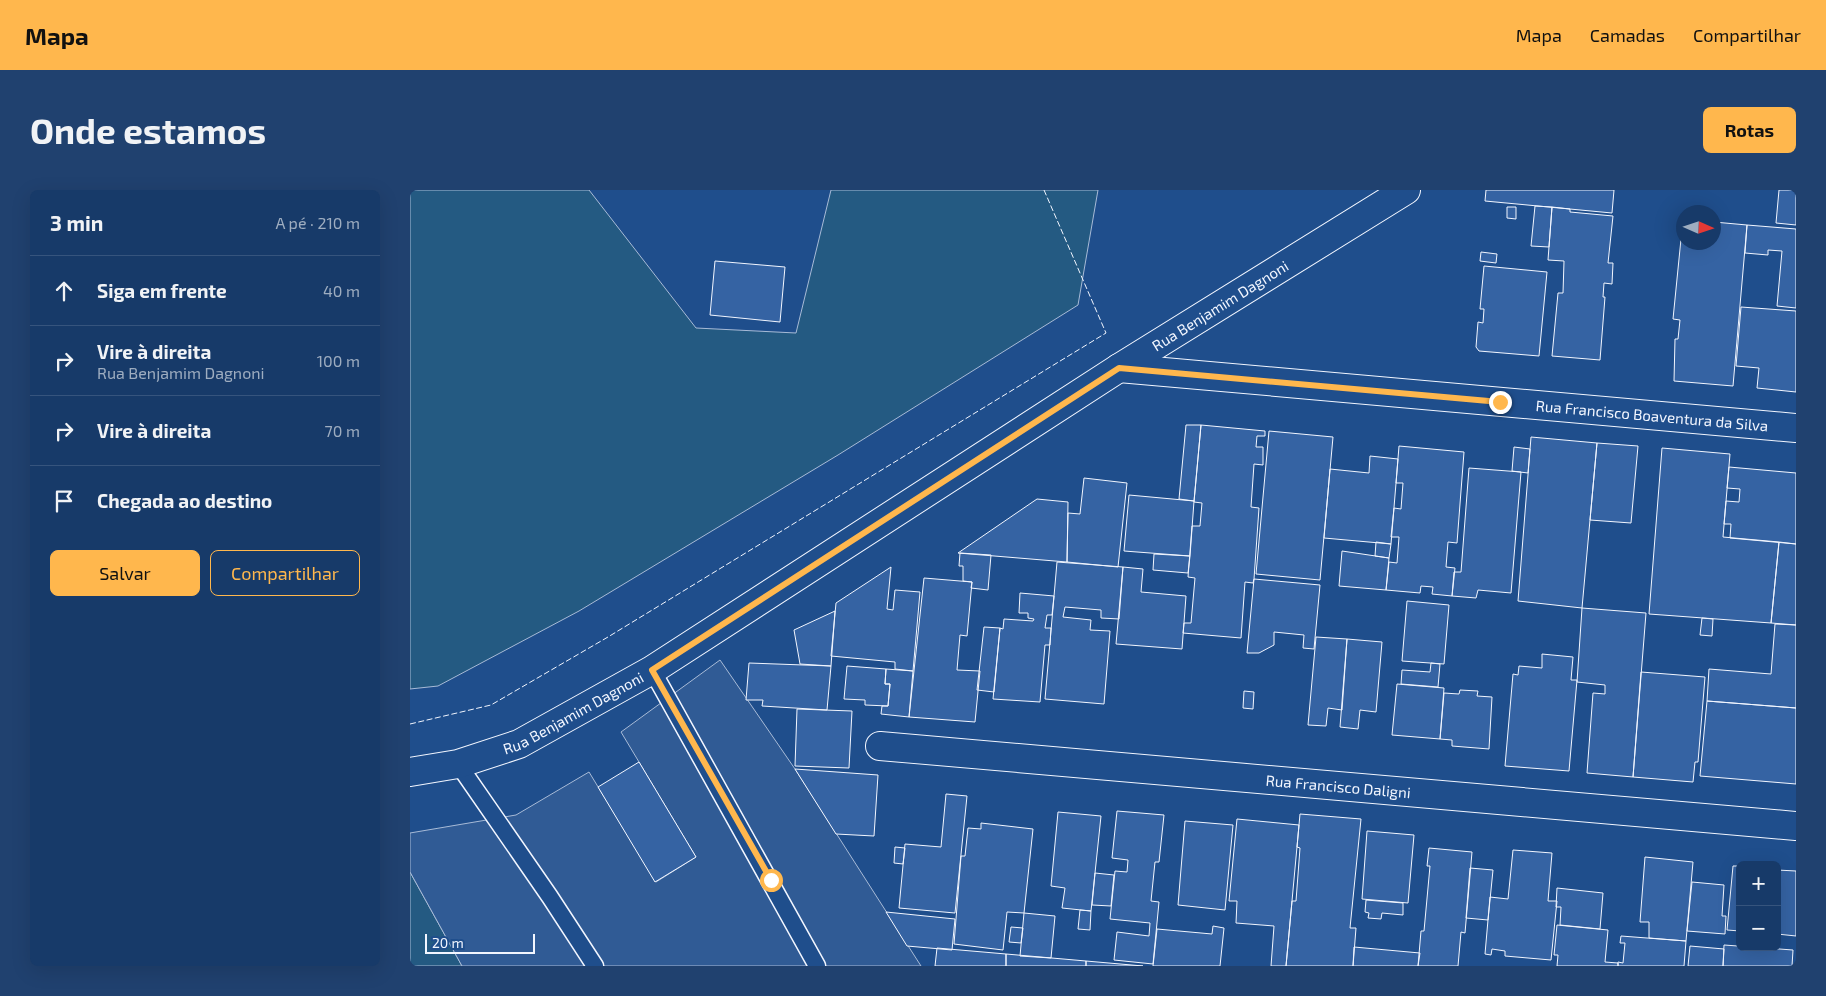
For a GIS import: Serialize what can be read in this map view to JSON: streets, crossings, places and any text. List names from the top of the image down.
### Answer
{
  "streets": {
    "street": ["Rua Benjamim Dagnoni", "Rua Francisco Boaventura da Silva", "Rua Francisco Daligni"]
  },
  "crossings": [
    ["Rua Benjamim Dagnoni", "Rua Francisco Boaventura da Silva"]
  ],
  "scale_bar": "20 m",
  "north": "right",
  "page": {
    "header": "Mapa",
    "nav": ["Mapa", "Camadas", "Compartilhar"],
    "buttons": [
      "Rotas",
      ["Salvar", "Compartilhar"]
    ],
    "title": "Onde estamos",
    "heading": ["3 min", "A pé · 210 m"],
    "list": [
      ["Siga em frente", "40 m"],
      ["Vire à direita", "Rua Benjamim Dagnoni", "100 m"],
      ["Vire à direita", "70 m"],
      "Chegada ao destino"
    ],
    "map_buttons": ["+", "−"],
    "scale": "20 m"
  }
}
